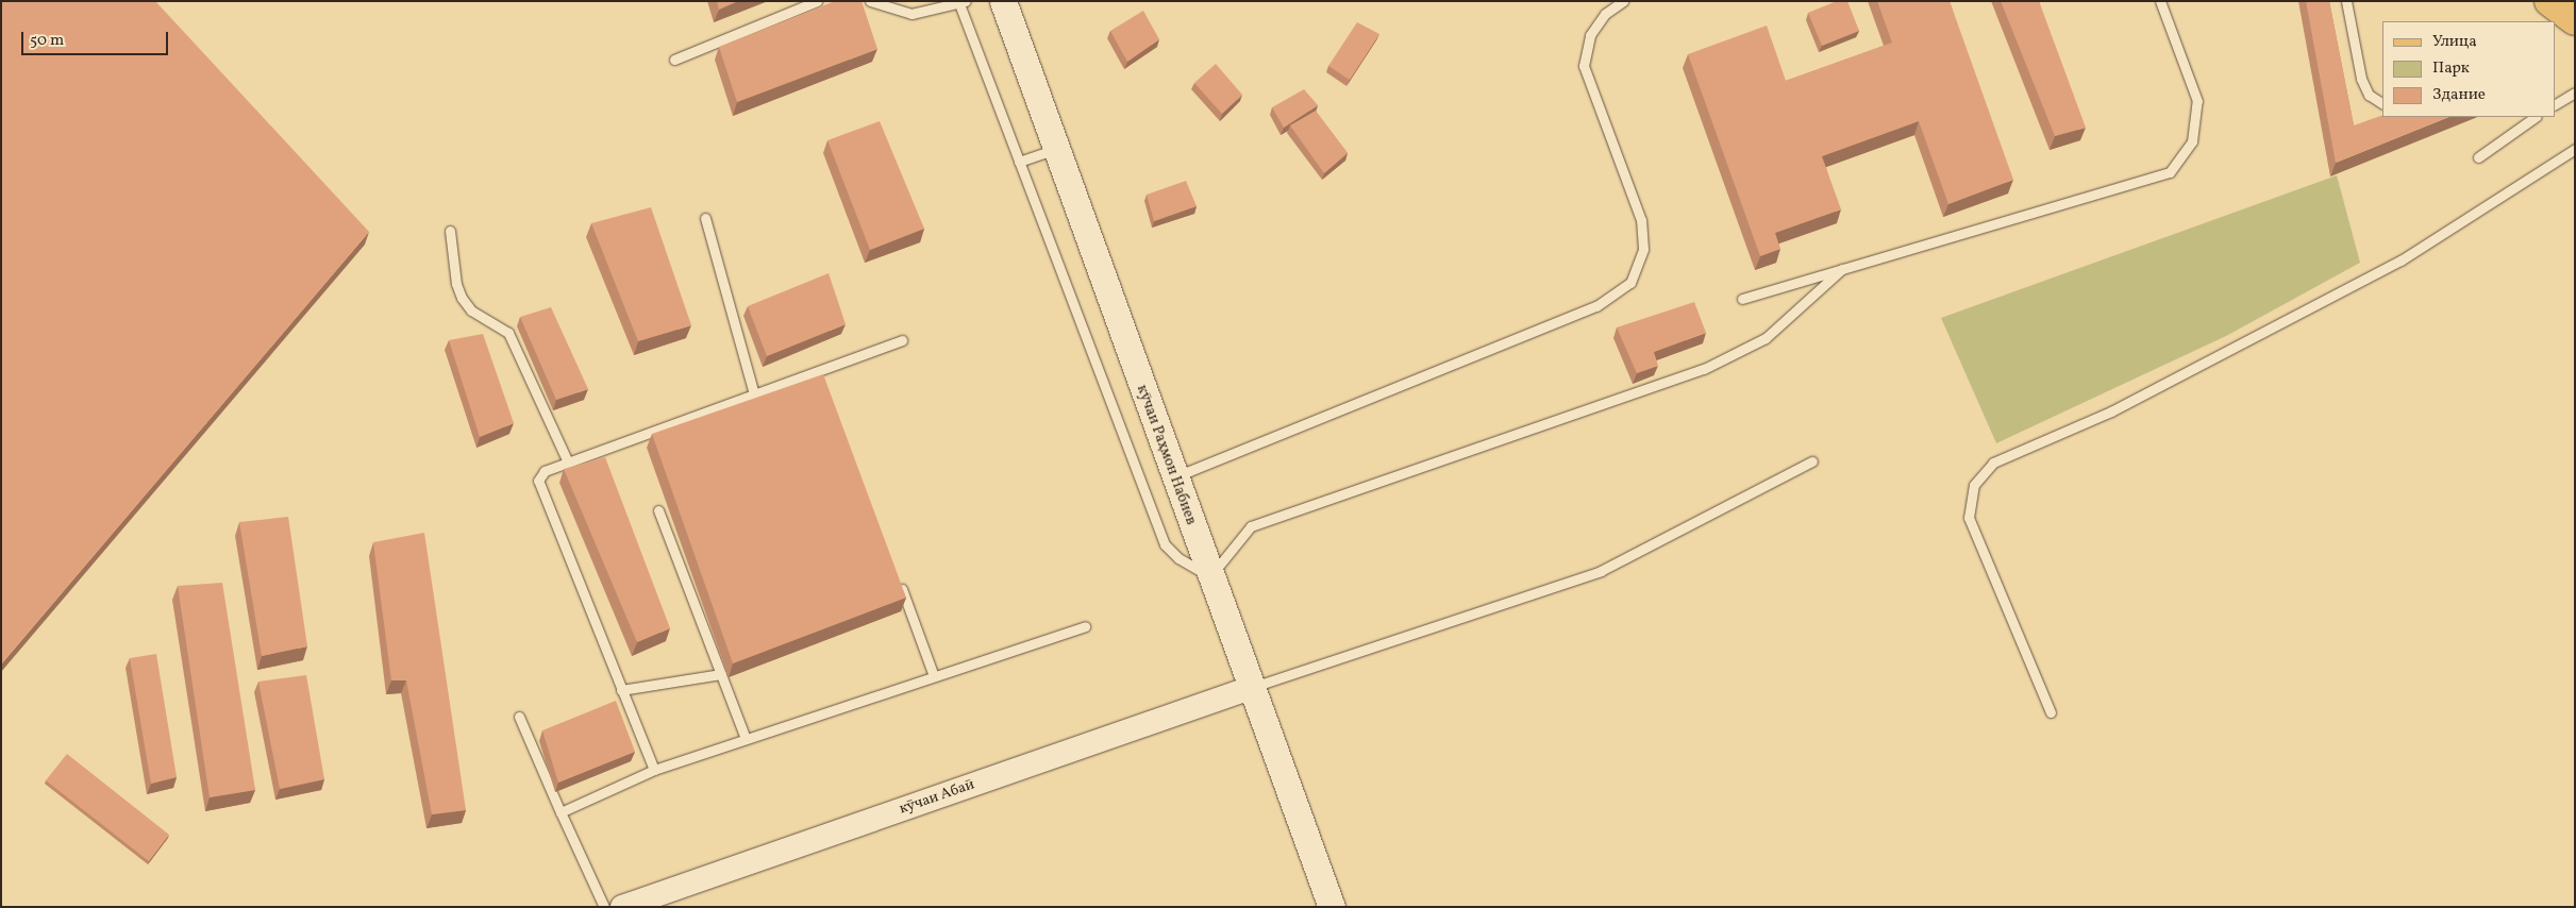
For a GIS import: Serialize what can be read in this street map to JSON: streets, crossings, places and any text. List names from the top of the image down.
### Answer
{
  "streets": {
    "main road": ["кӯчаи Раҳмон Набиев"],
    "street": ["кӯчаи Абаӣ"]
  },
  "crossings": [
    ["кӯчаи Раҳмон Набиев", "кӯчаи Абаӣ"]
  ],
  "legend": ["Улица", "Парк", "Здание"],
  "scale_bar": "50 m"
}
